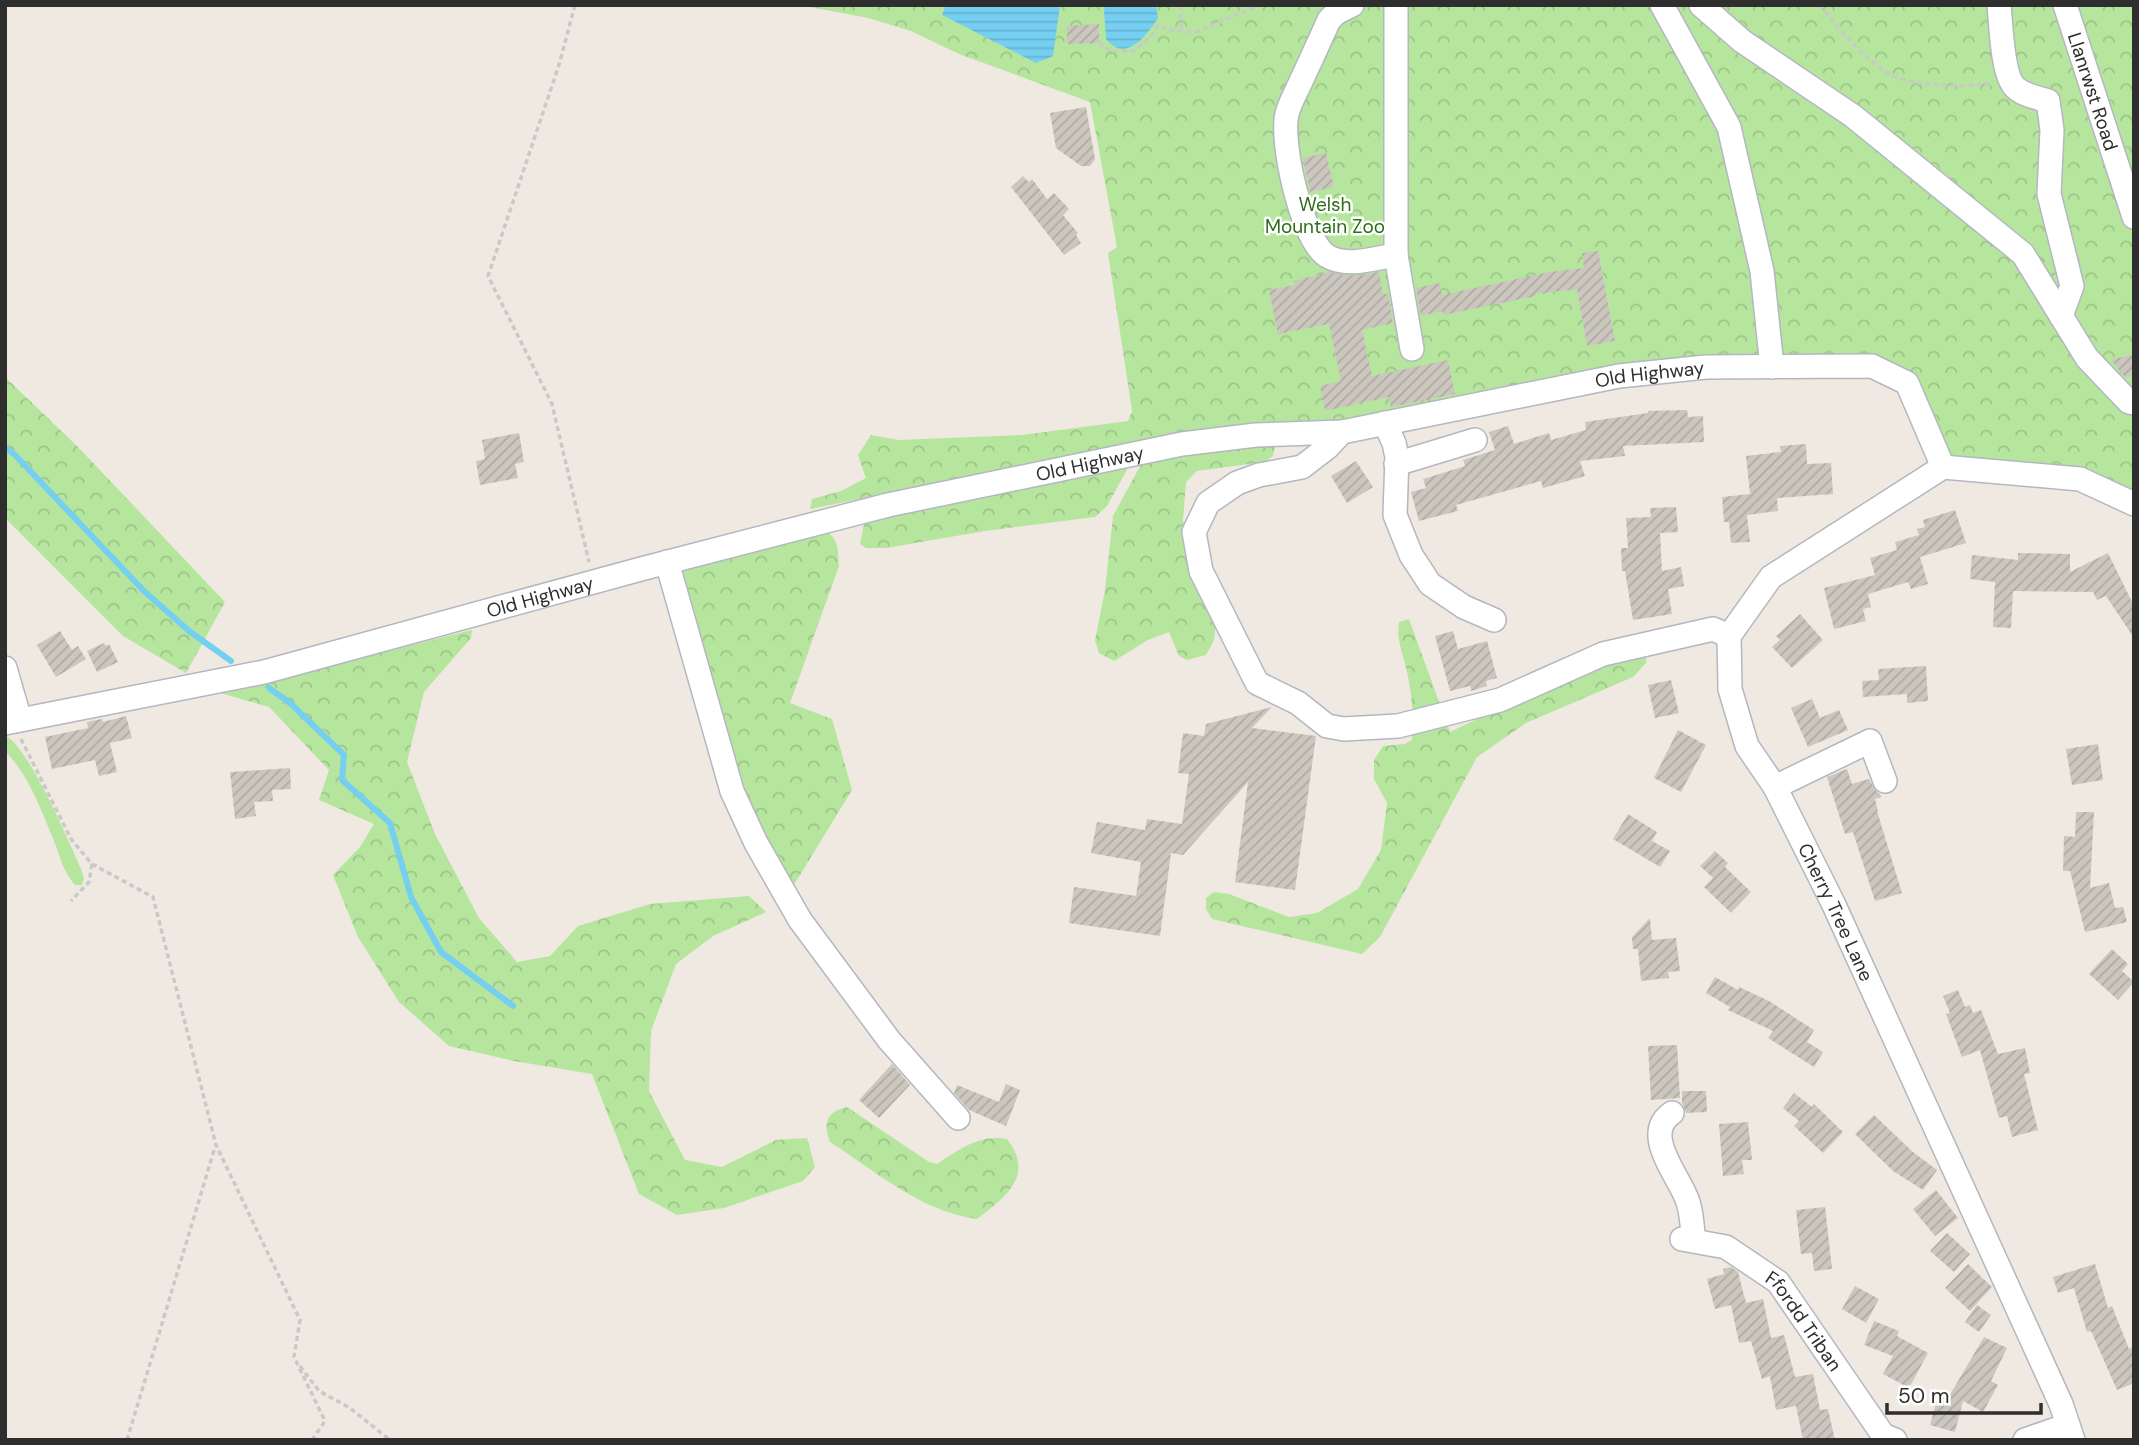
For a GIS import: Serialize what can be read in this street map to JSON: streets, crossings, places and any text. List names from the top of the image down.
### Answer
{
  "streets": {
    "street": [
      "Llanrwst Road",
      "Old Highway",
      "Cherry Tree Lane",
      "Ffordd Triban"
    ]
  },
  "parks": ["Welsh Mountain Zoo"],
  "scale_bar": "50 m"
}
